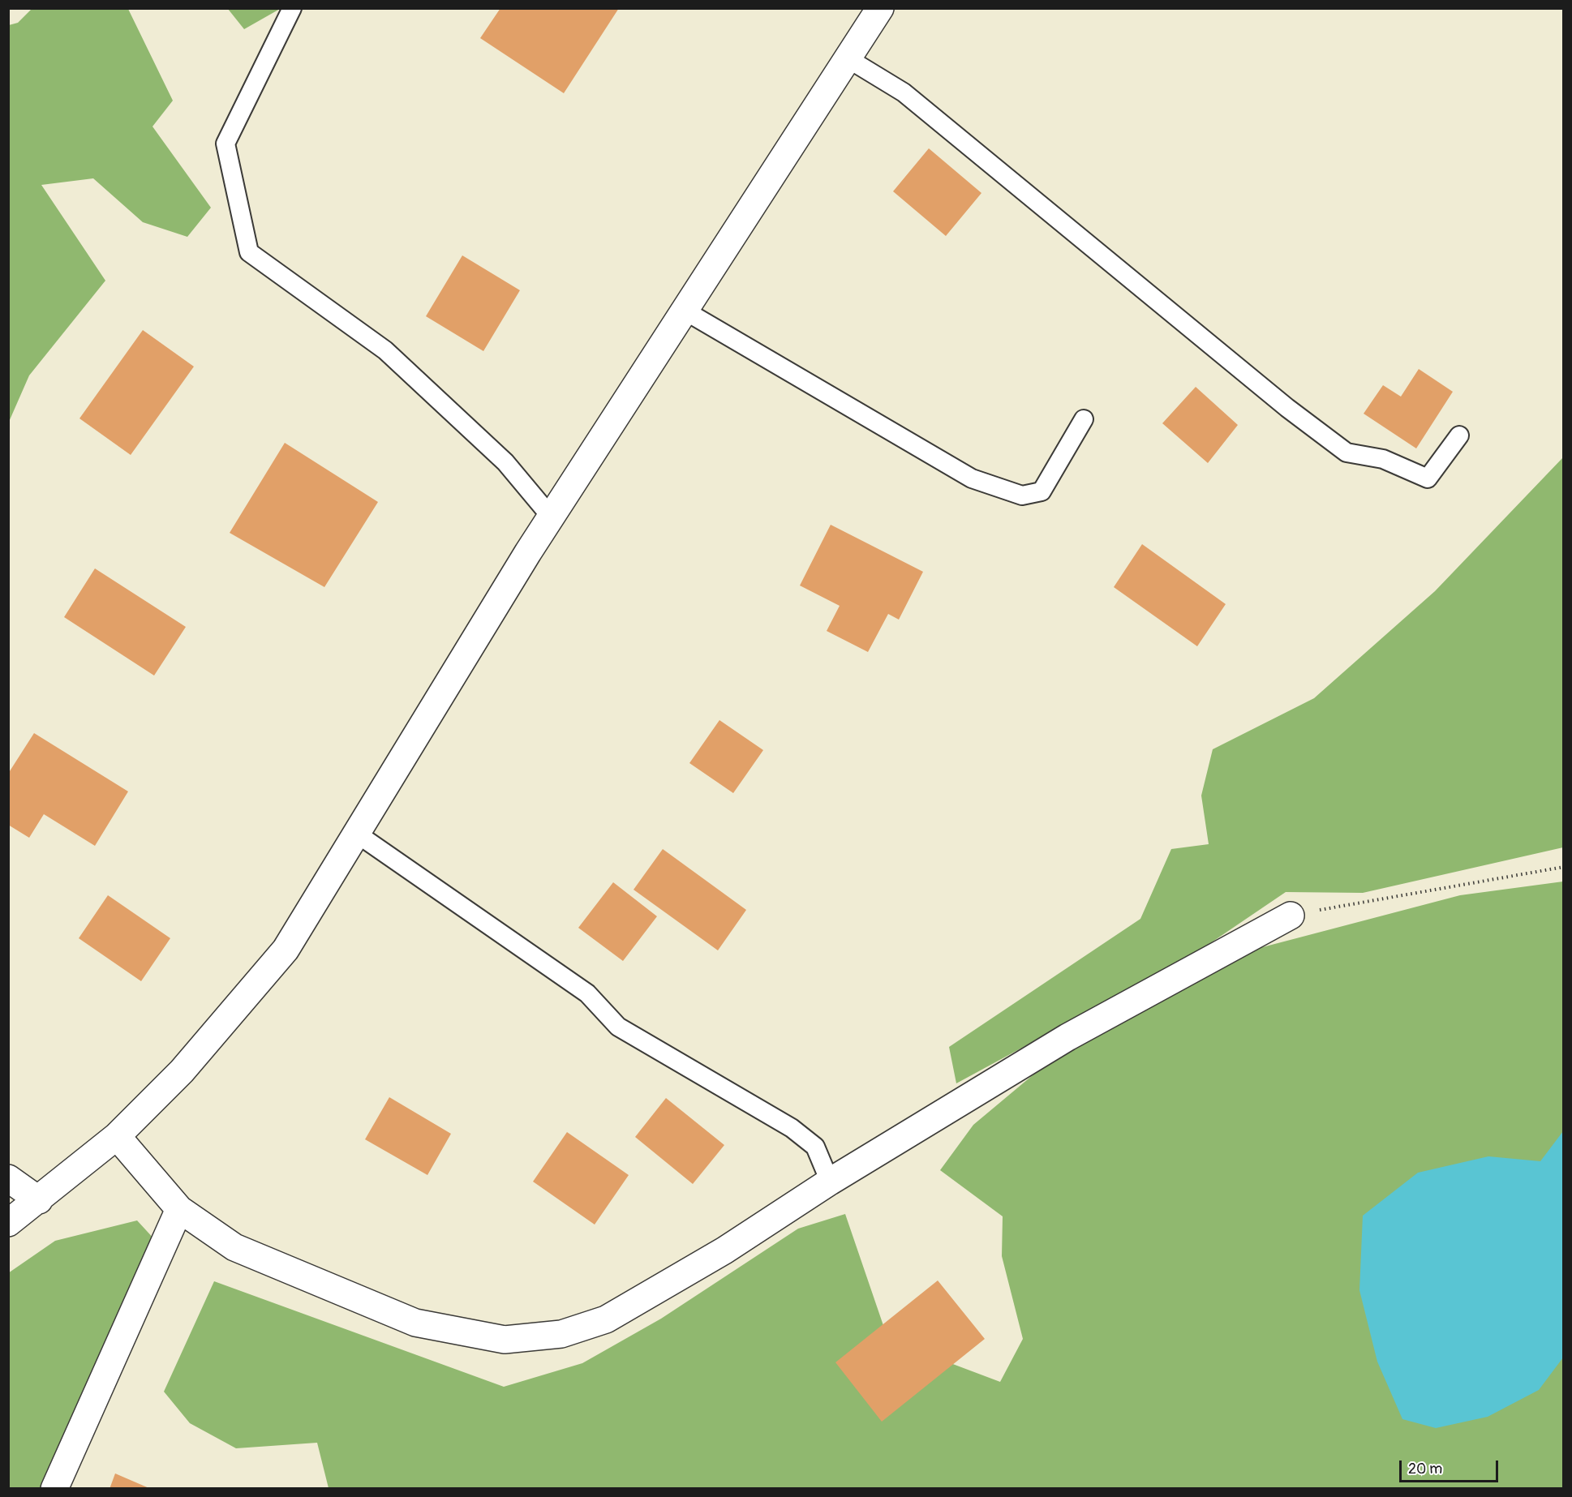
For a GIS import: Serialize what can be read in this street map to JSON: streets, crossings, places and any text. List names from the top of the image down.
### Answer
{
  "scale_bar": "20 m"
}
